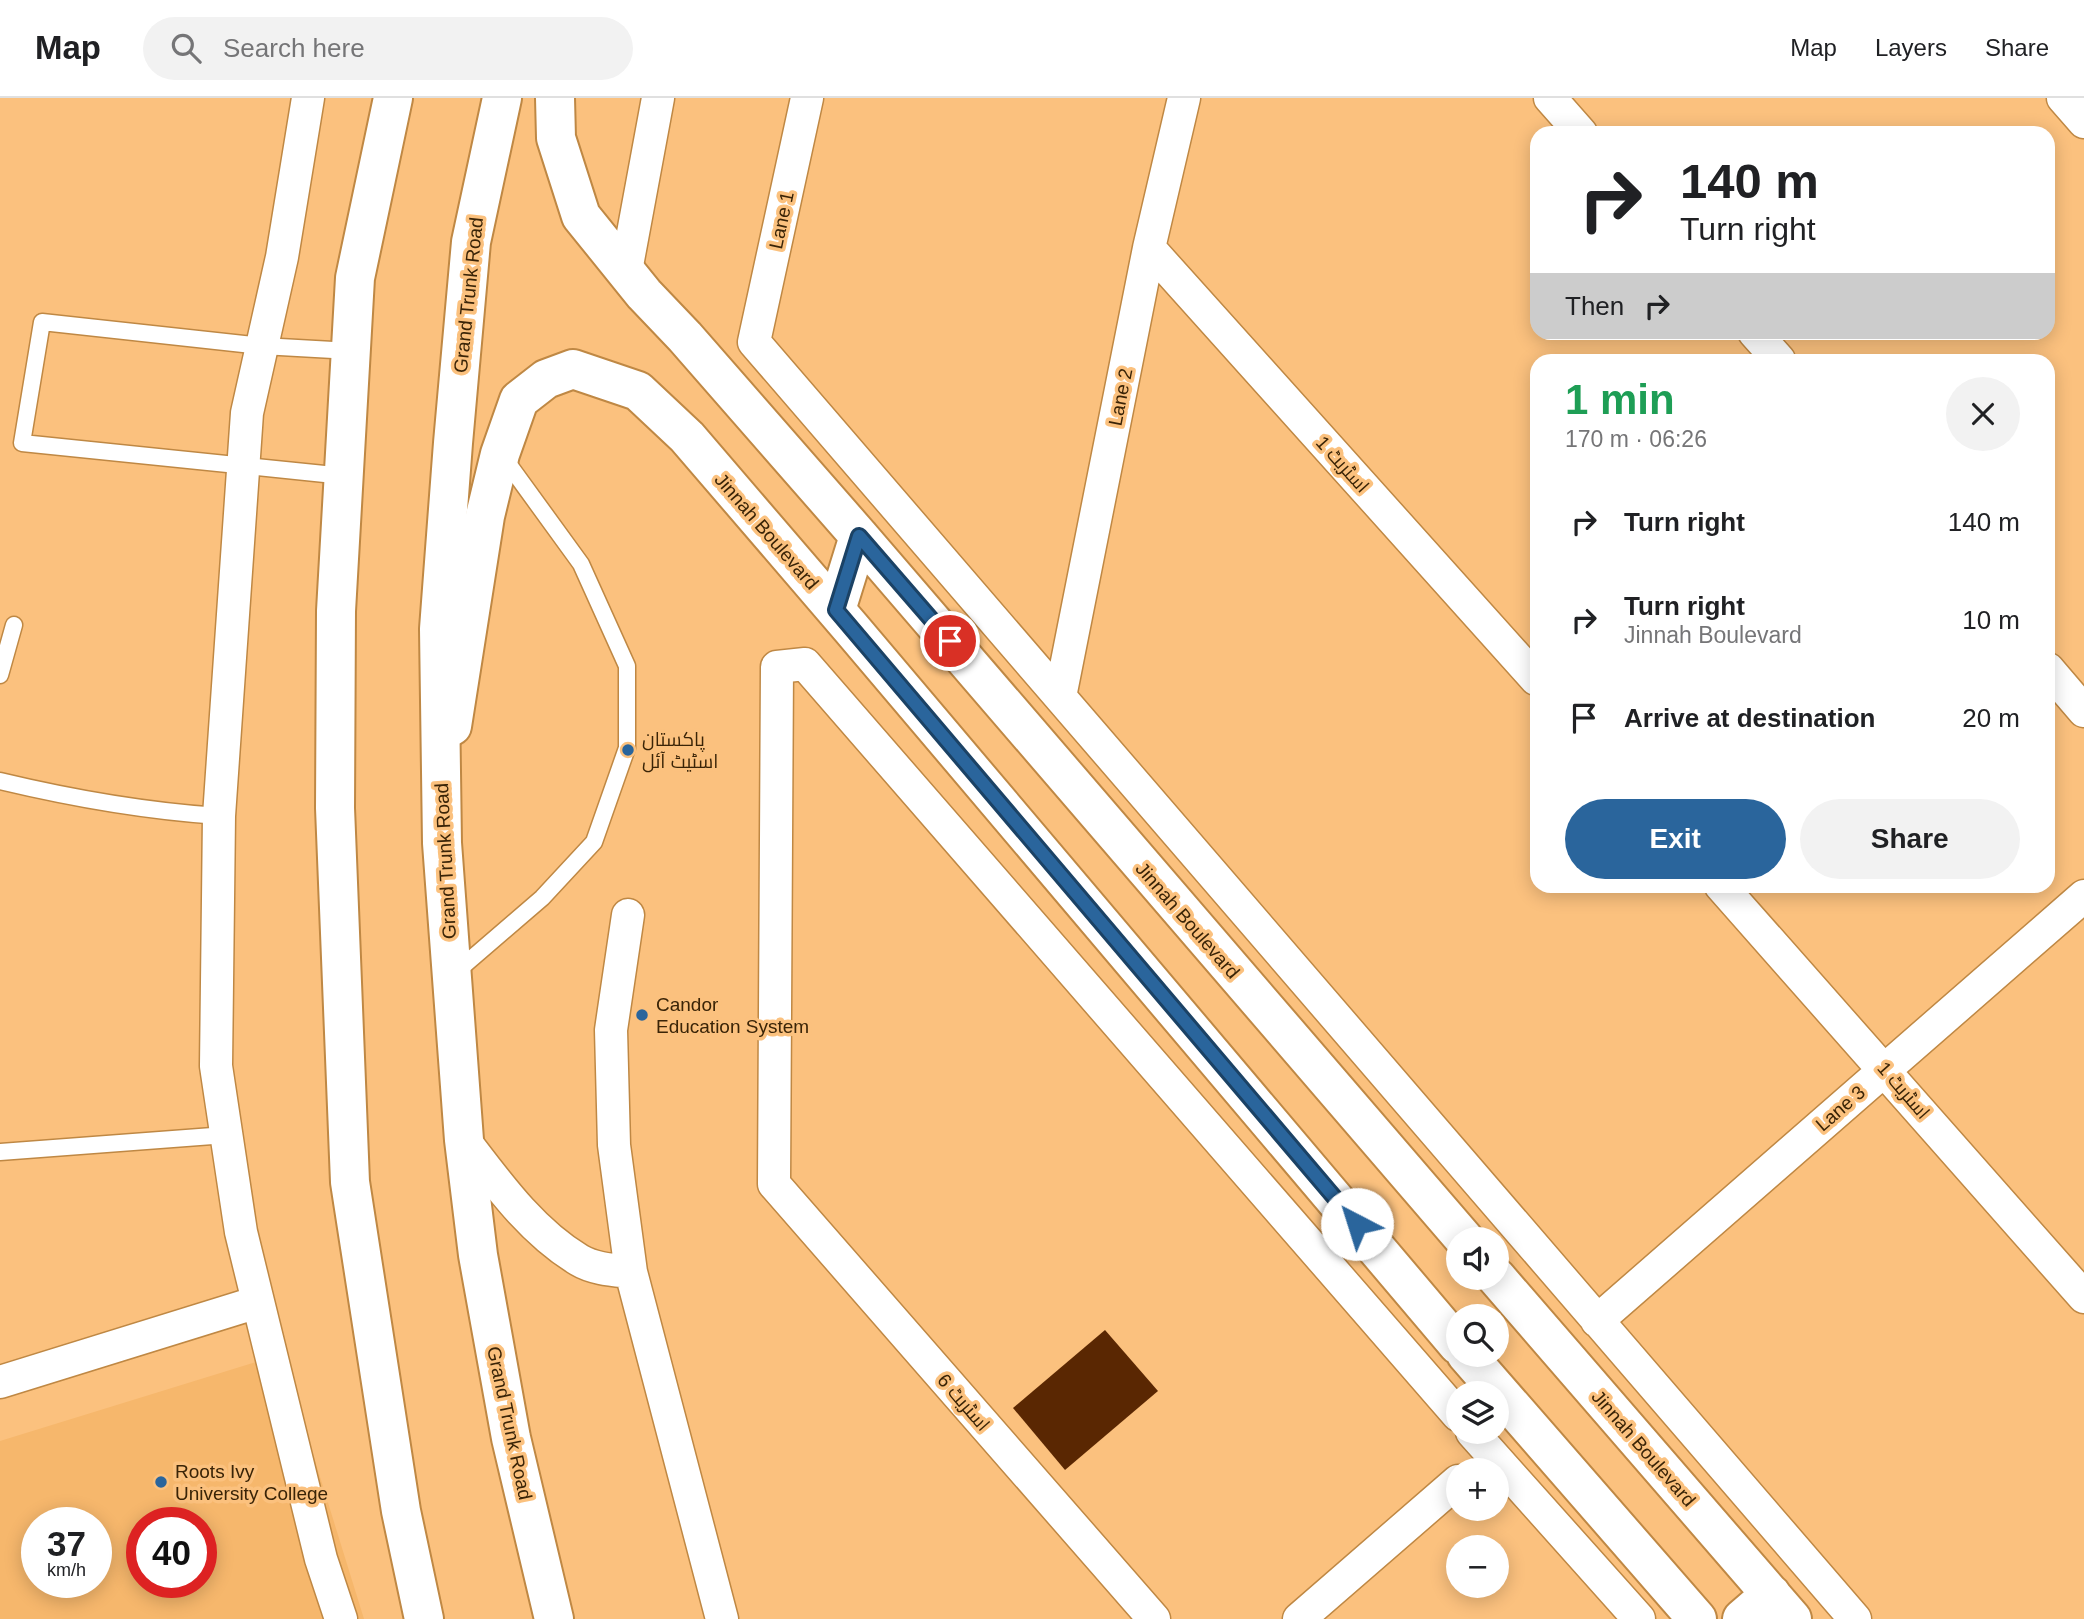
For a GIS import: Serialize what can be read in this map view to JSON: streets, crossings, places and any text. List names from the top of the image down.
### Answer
{
  "streets": {
    "main road": ["Grand Trunk Road", "Jinnah Boulevard"],
    "street": [
      "Lane 1",
      "Lane 2",
      "اسٹریٹ 1",
      "Lane 3",
      "اسٹریٹ 6"
    ]
  },
  "crossings": [
    ["Lane 1", "Lane 2"],
    ["Grand Trunk Road", "Jinnah Boulevard"],
    ["Lane 2", "اسٹریٹ 1"],
    ["اسٹریٹ 1", "Lane 3"]
  ],
  "places": ["پاکستان اسٹیٹ آئل", "Candor Education System", "Roots Ivy University College"],
  "page": {
    "header": "Map",
    "search": "Search here",
    "nav": ["Map", "Layers", "Share"],
    "turn": ["140 m", "Turn right"],
    "then": "Then",
    "heading": ["1 min", "170 m · 06:26"],
    "list": [
      {
        "name": "Turn right",
        "value": "140 m"
      },
      {
        "name": "Turn right",
        "note": "Jinnah Boulevard",
        "value": "10 m"
      },
      {
        "name": "Arrive at destination",
        "value": "20 m"
      }
    ],
    "buttons": ["Exit", "Share"],
    "map_buttons": ["+", "−"],
    "speed": "37 km/h",
    "limit": "40"
  }
}
